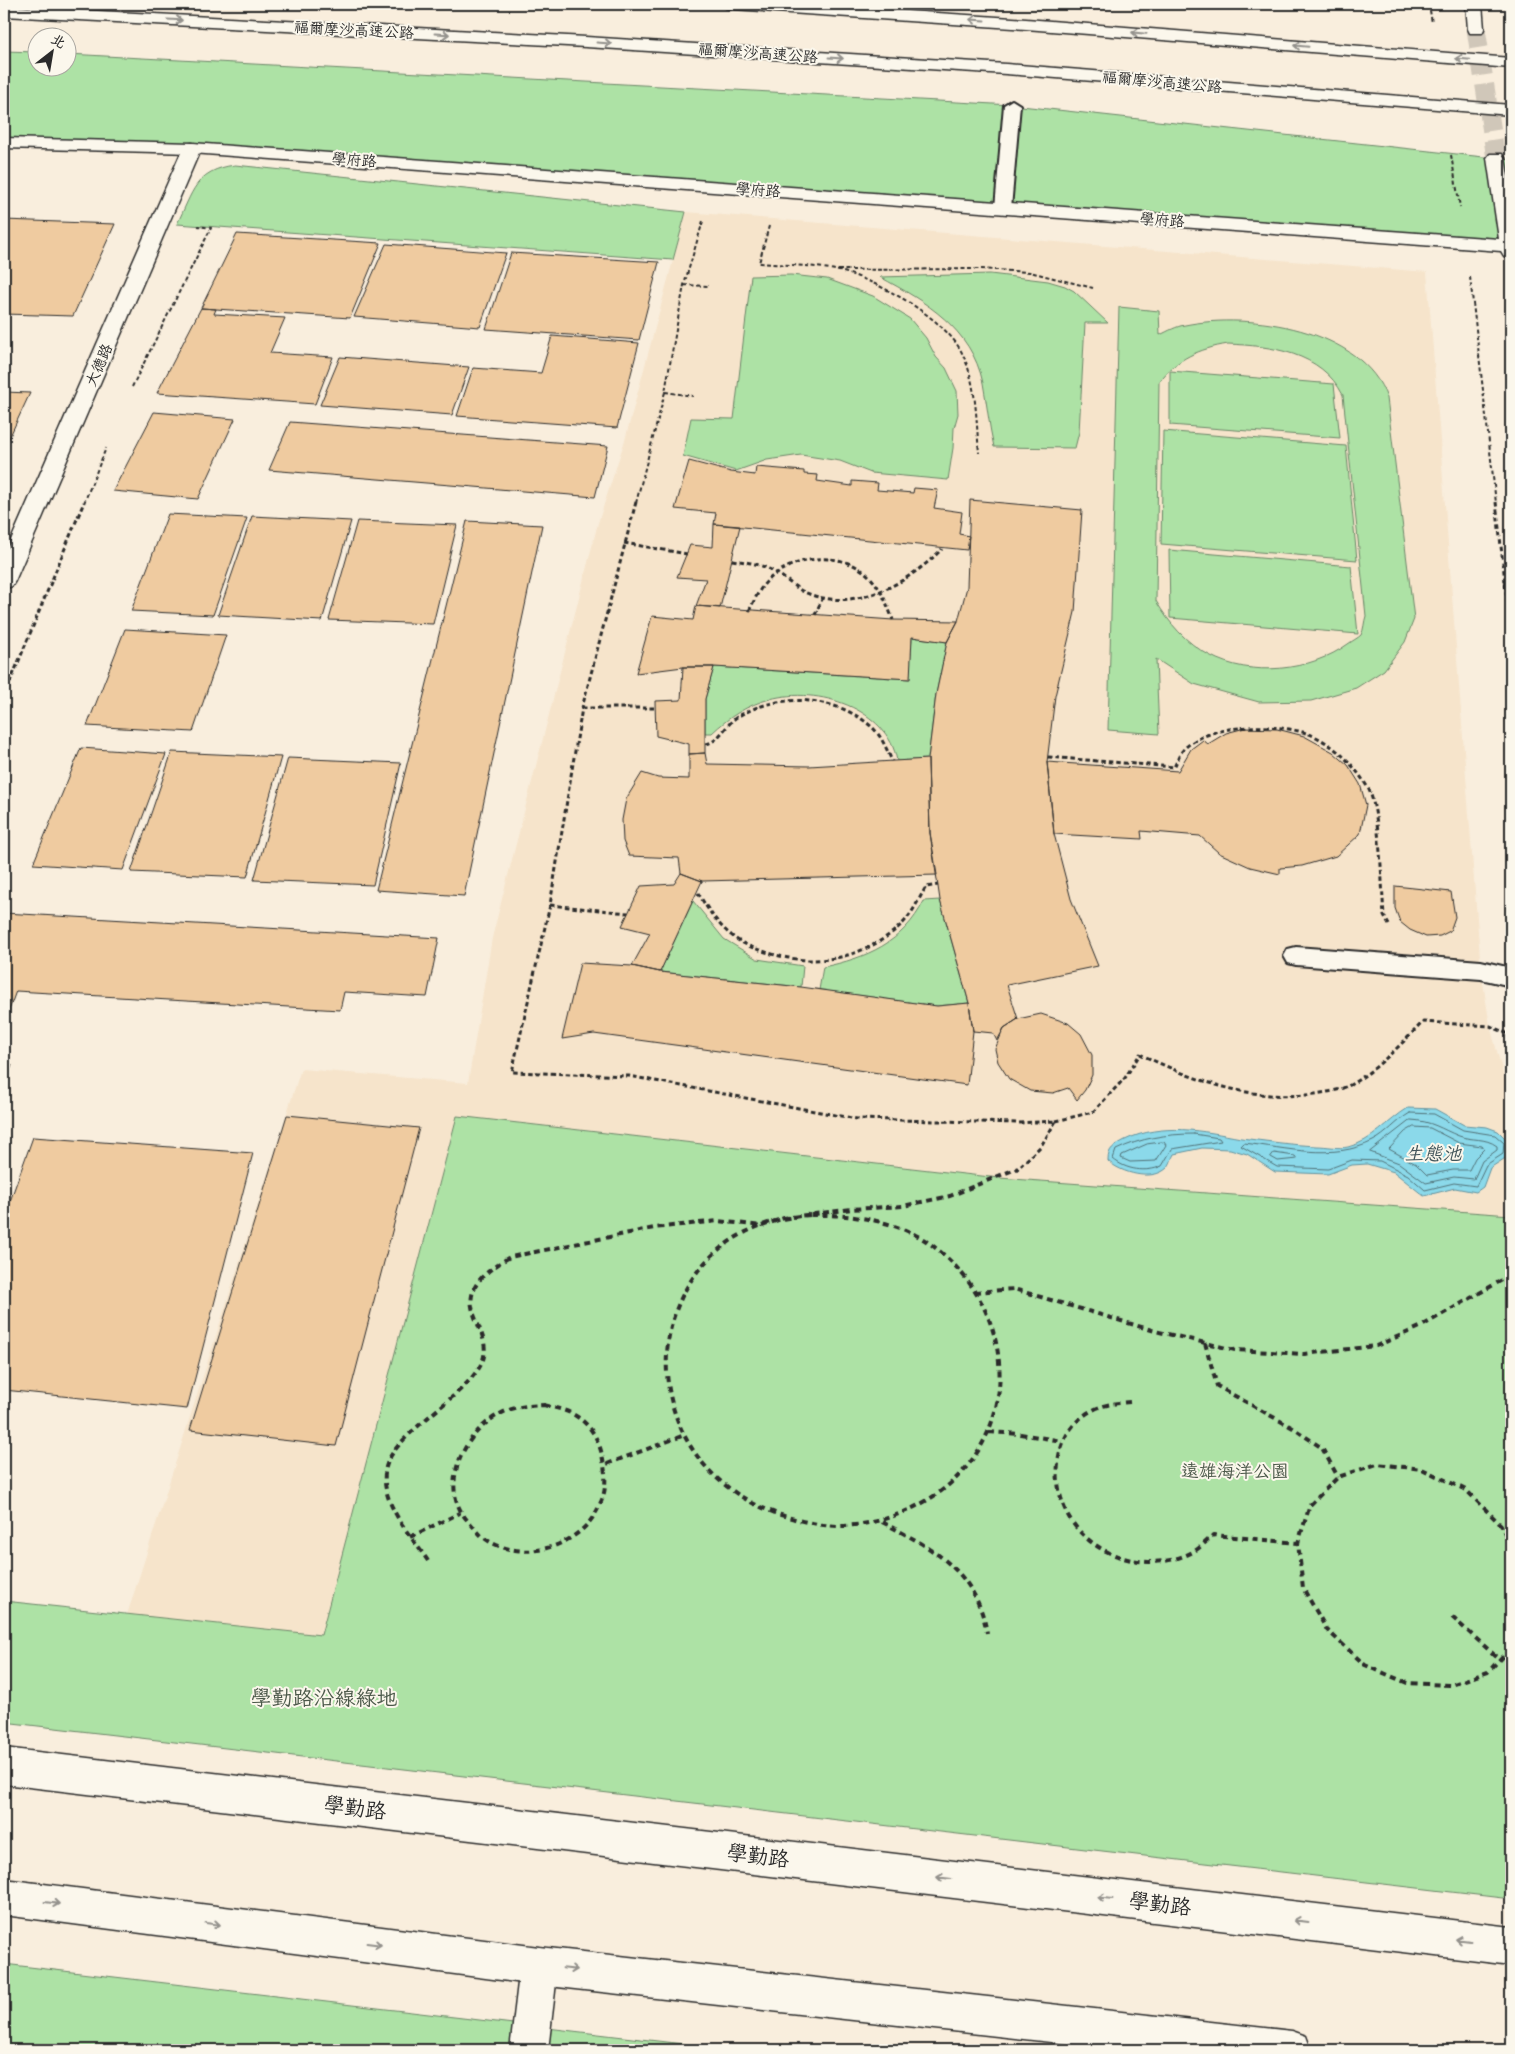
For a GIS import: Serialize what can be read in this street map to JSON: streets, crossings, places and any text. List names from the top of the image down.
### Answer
{
  "streets": {
    "main road": [
      "福爾摩沙高速公路",
      "學府路",
      "大德路",
      "學勤路"
    ]
  },
  "crossings": [
    ["學府路", "大德路"]
  ],
  "water": ["生態池"],
  "parks": ["遠雄海洋公園", "學勤路沿線綠地"],
  "north": "top right"
}
